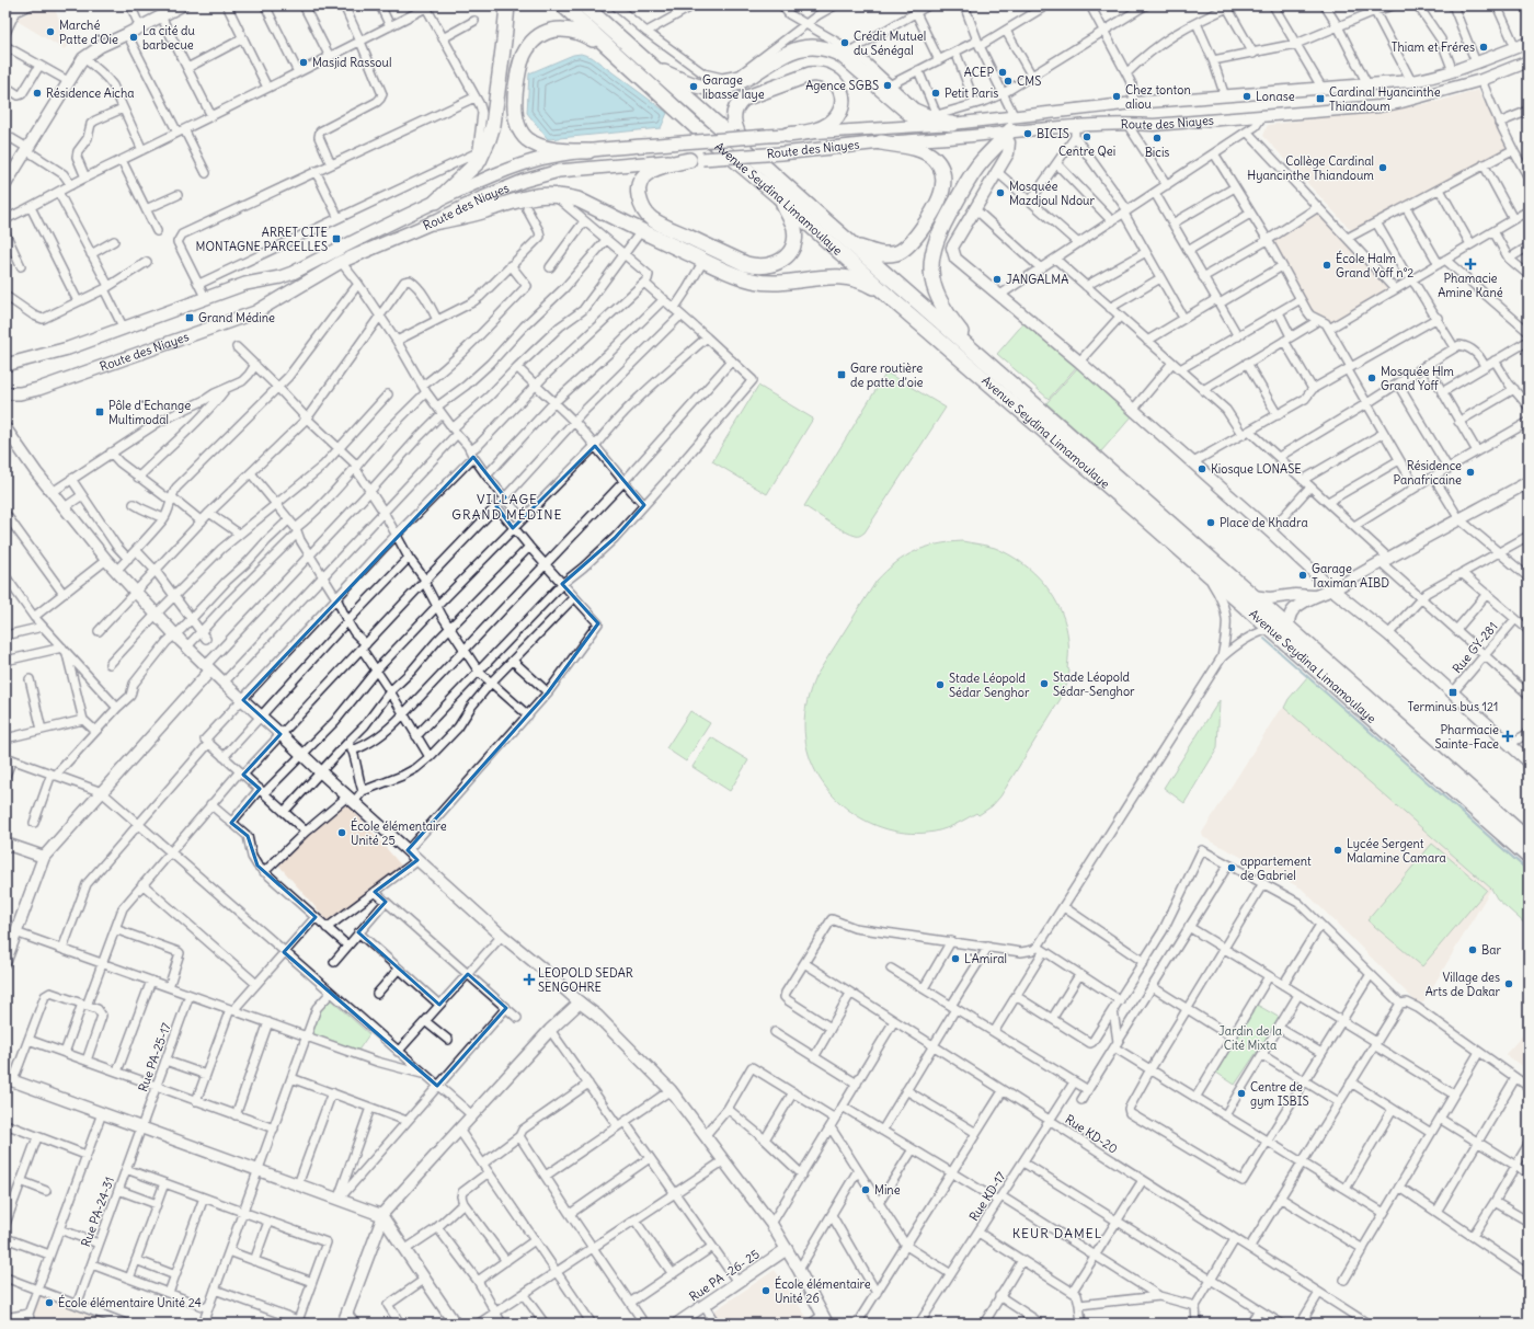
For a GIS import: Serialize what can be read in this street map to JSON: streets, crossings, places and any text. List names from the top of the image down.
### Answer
{
  "streets": {
    "highway": ["Avenue Seydina Limamoulaye"],
    "main road": ["Route des Niayes"],
    "street": [
      "Rue GY-281",
      "Rue PA-25-17",
      "Rue KD-20",
      "Rue KD-17",
      "Rue PA-24-31",
      "Rue PA -26- 25"
    ]
  },
  "crossings": [
    ["Rue PA-25-17", "Rue PA-24-31"],
    ["Rue KD-20", "Rue KD-17"]
  ],
  "districts": ["VILLAGE GRAND MÉDINE", "KEUR DAMEL"],
  "parks": ["Jardin de la Cité Mixta"],
  "places": {
    "other": [
      "Marché Patte d'Oie",
      "La cité du barbecue",
      "Crédit Mutuel du Sénégal",
      "Thiam et Fréres",
      "Masjid Rassoul",
      "ACEP",
      "CMS",
      "Agence SGBS",
      "Garage libasse laye",
      "Résidence Aicha",
      "Petit Paris",
      "Chez tonton aliou",
      "Lonase",
      "BICIS",
      "Centre Qei",
      "Bicis",
      "Collège Cardinal Hyancinthe Thiandoum",
      "Mosquée Mazdjoul Ndour",
      "École Halm Grand Yoff n°2",
      "JANGALMA",
      "Mosquée Hlm Grand Yoff",
      "Kiosque LONASE",
      "Résidence Panafricaine",
      "Place de Khadra",
      "Garage Taximan AIBD",
      "Stade Léopold Sédar-Senghor",
      "Stade Léopold Sédar Senghor",
      "École élémentaire Unité 25",
      "Lycée Sergent Malamine Camara",
      "appartement de Gabriel",
      "Bar",
      "L'Amiral",
      "Village des Arts de Dakar",
      "Centre de gym ISBIS",
      "Mine",
      "École élémentaire Unité 26",
      "École élémentaire Unité 24"
    ],
    "transit": [
      "Cardinal Hyancinthe Thiandoum",
      "ARRET CITE MONTAGNE PARCELLES",
      "Grand Médine",
      "Gare routière de patte d'oie",
      "Pôle d'Echange Multimodal",
      "Terminus bus 121"
    ],
    "health": ["Phamacie Amine Kané", "Pharmacie Sainte-Face", "LEOPOLD SEDAR SENGOHRE"]
  }
}
